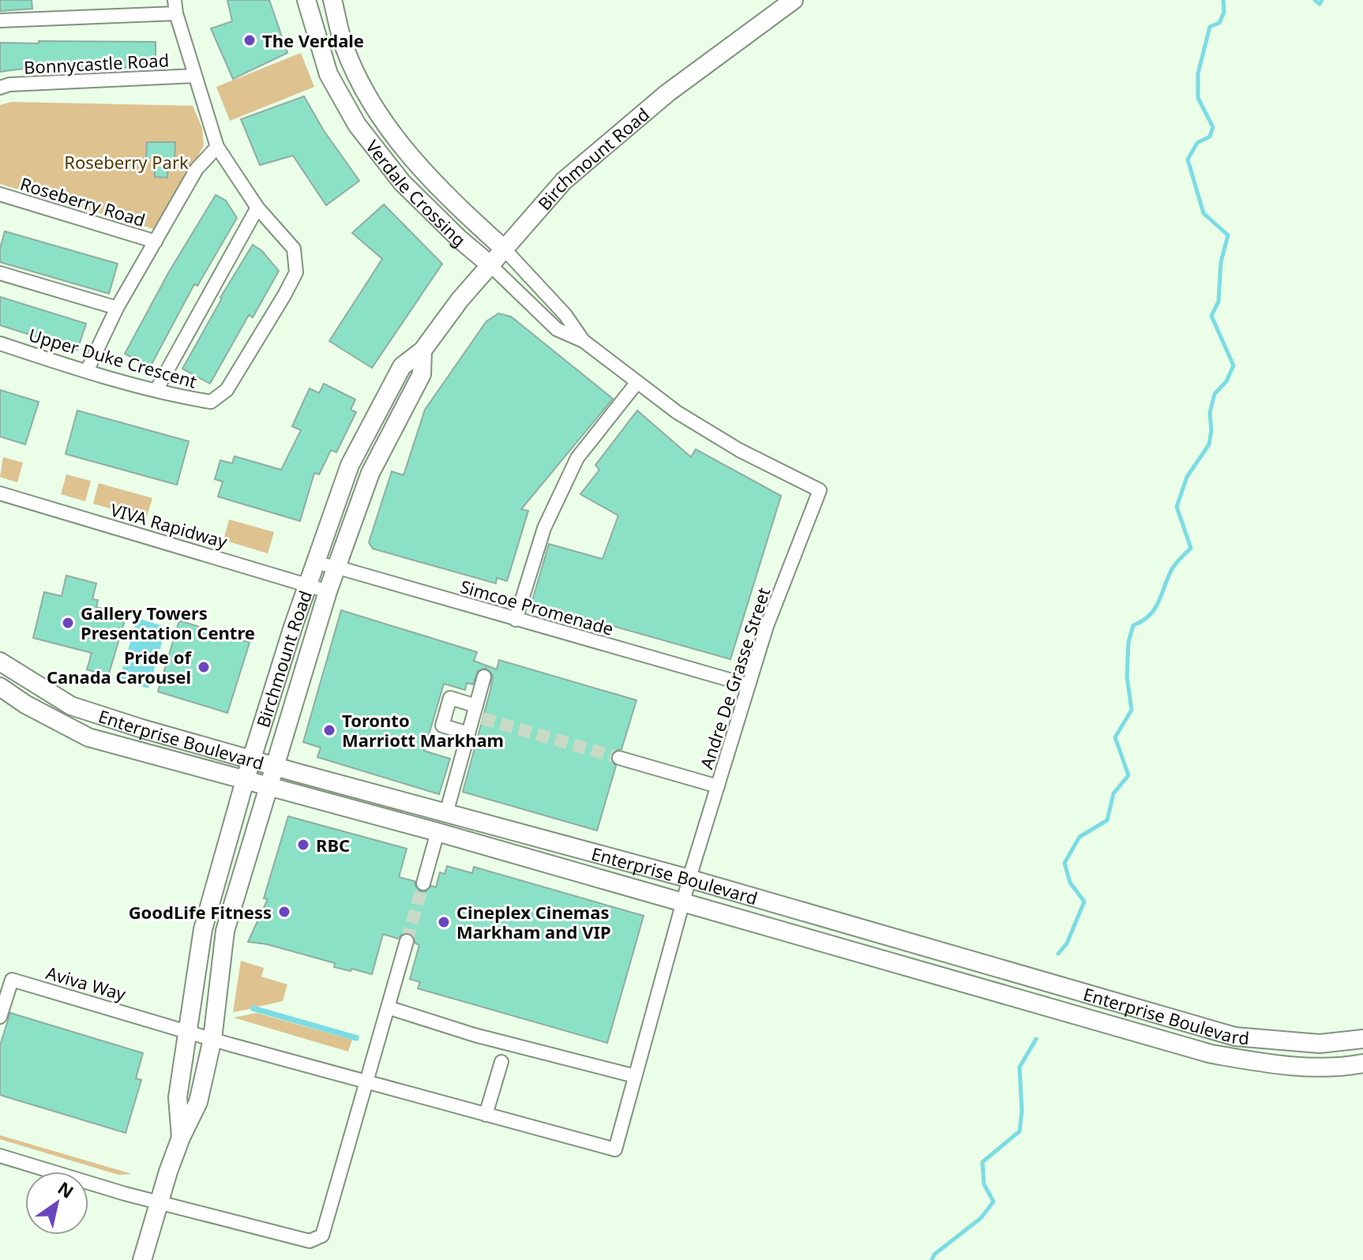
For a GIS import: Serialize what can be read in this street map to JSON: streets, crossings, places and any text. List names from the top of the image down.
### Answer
{
  "streets": {
    "main road": ["Birchmount Road", "Verdale Crossing", "Enterprise Boulevard"],
    "street": [
      "Bonnycastle Road",
      "Roseberry Road",
      "Upper Duke Crescent",
      "VIVA Rapidway",
      "Simcoe Promenade",
      "Andre De Grasse Street",
      "Aviva Way"
    ]
  },
  "crossings": [
    ["Bonnycastle Road", "Upper Duke Crescent"],
    ["Birchmount Road", "Verdale Crossing"],
    ["Birchmount Road", "VIVA Rapidway"],
    ["Birchmount Road", "Simcoe Promenade"],
    ["Birchmount Road", "Enterprise Boulevard"],
    ["Birchmount Road", "Aviva Way"],
    ["Verdale Crossing", "Andre De Grasse Street"],
    ["Simcoe Promenade", "Andre De Grasse Street"],
    ["Andre De Grasse Street", "Enterprise Boulevard"],
    ["Andre De Grasse Street", "Aviva Way"]
  ],
  "parks": ["Roseberry Park"],
  "places": [
    "The Verdale",
    "Gallery Towers Presentation Centre",
    "Pride of Canada Carousel",
    "Toronto Marriott Markham",
    "RBC",
    "GoodLife Fitness",
    "Cineplex Cinemas Markham and VIP"
  ],
  "north": "top right"
}
